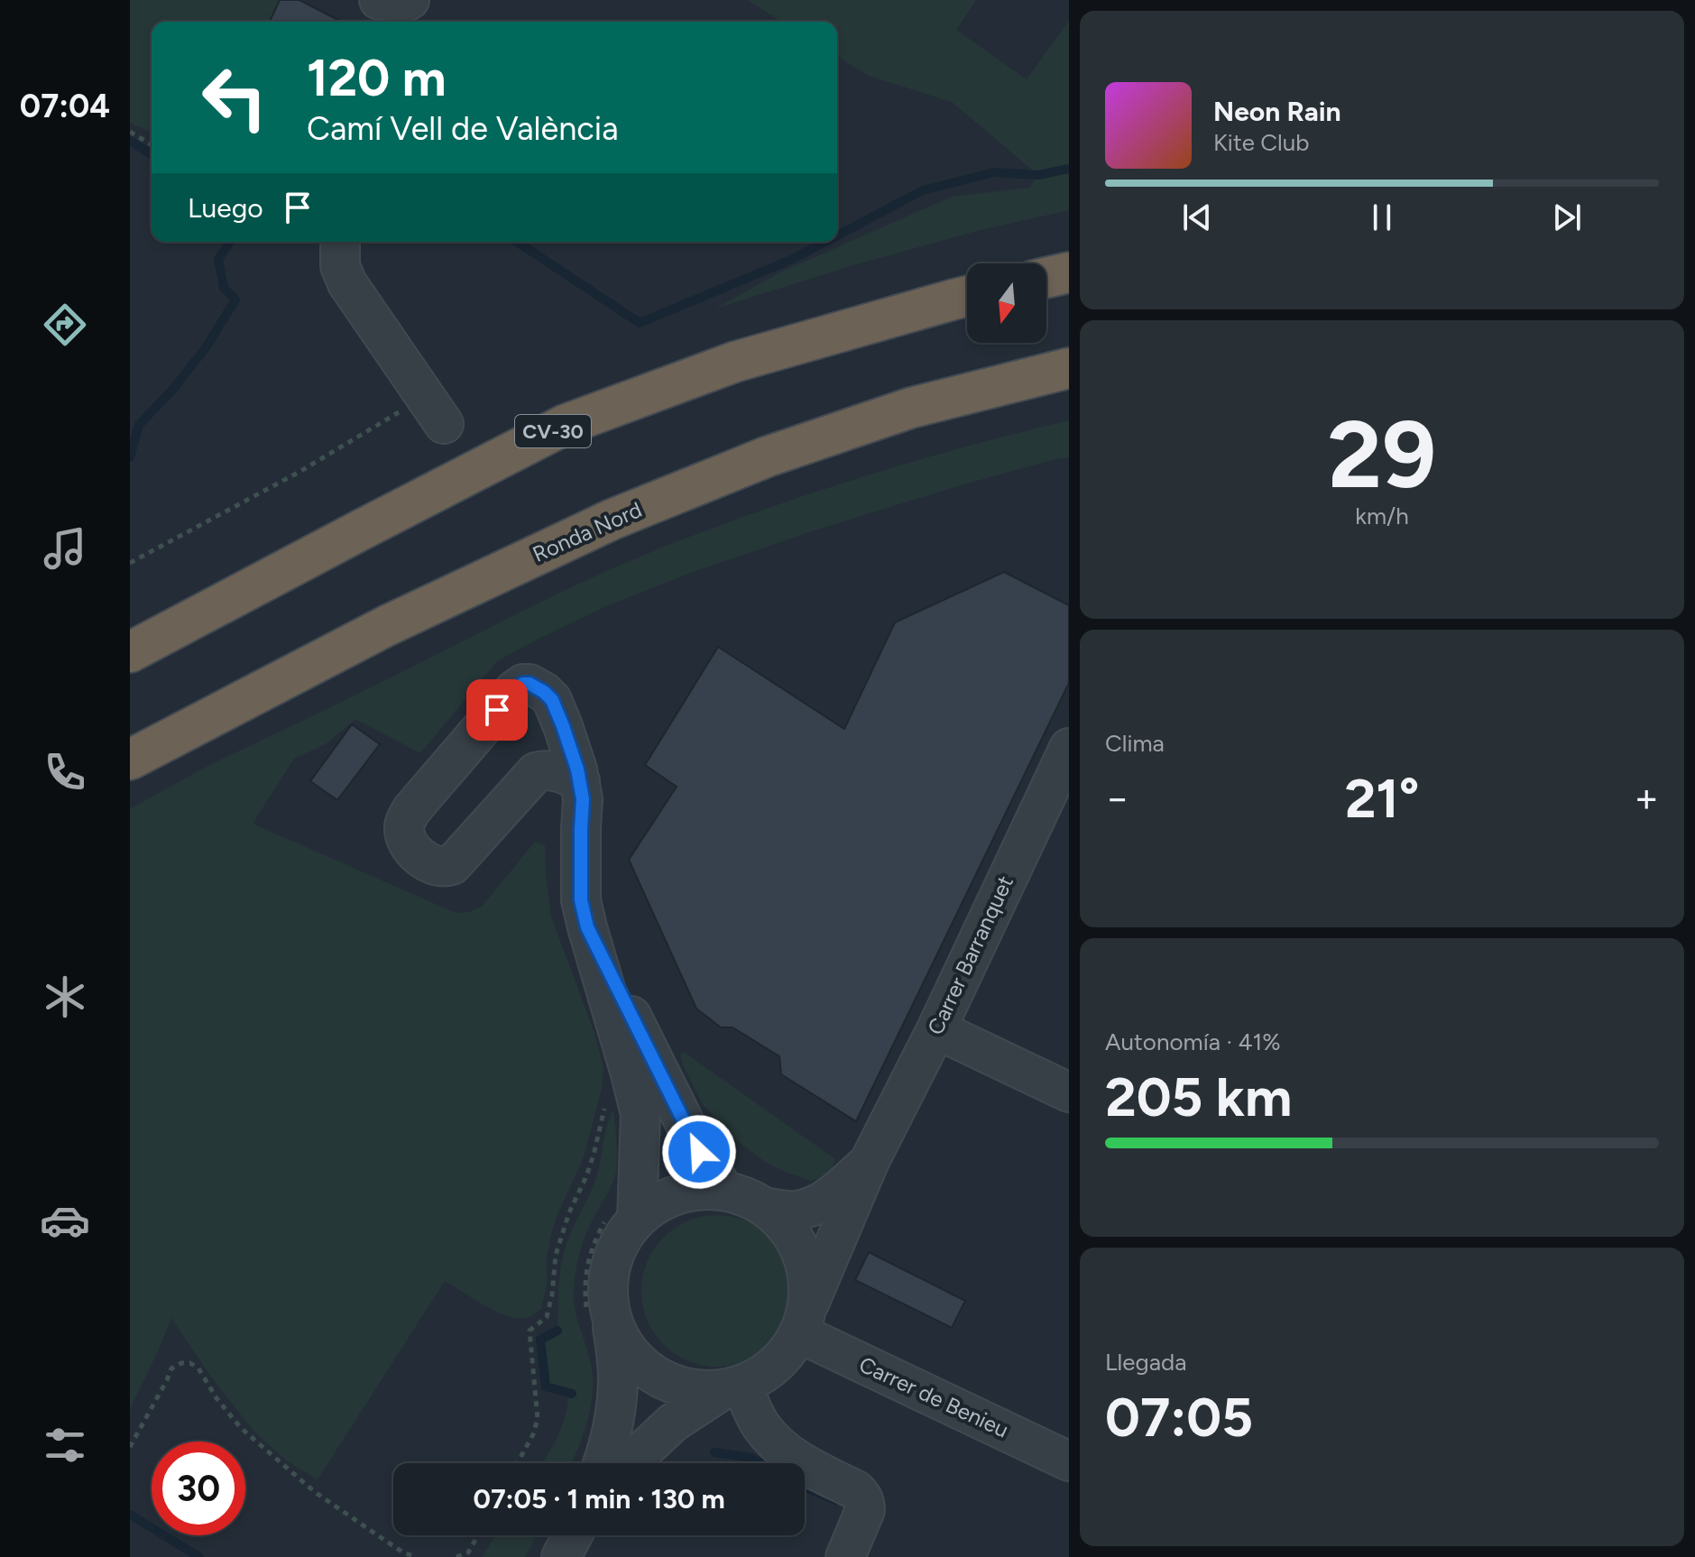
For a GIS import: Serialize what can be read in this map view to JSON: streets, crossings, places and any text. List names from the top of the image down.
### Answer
{
  "streets": {
    "highway": ["CV-30", "Ronda Nord"],
    "street": ["Carrer Barranquet", "Carrer de Benieu"]
  },
  "crossings": [
    ["Carrer Barranquet", "Carrer de Benieu"]
  ],
  "north": "bottom",
  "page": {
    "tabs": "07:04",
    "turn": ["120 m", "Camí Vell de València"],
    "song": ["Neon Rain", "Kite Club"],
    "then": "Luego",
    "tile": [
      ["29", "km/h"],
      "Clima",
      ["Autonomía · 41%", "205 km"],
      ["Llegada", "07:05"]
    ],
    "heat": ["−", "21°", "+"],
    "limit": "30",
    "trip": "07:05 · 1 min · 130 m"
  }
}
